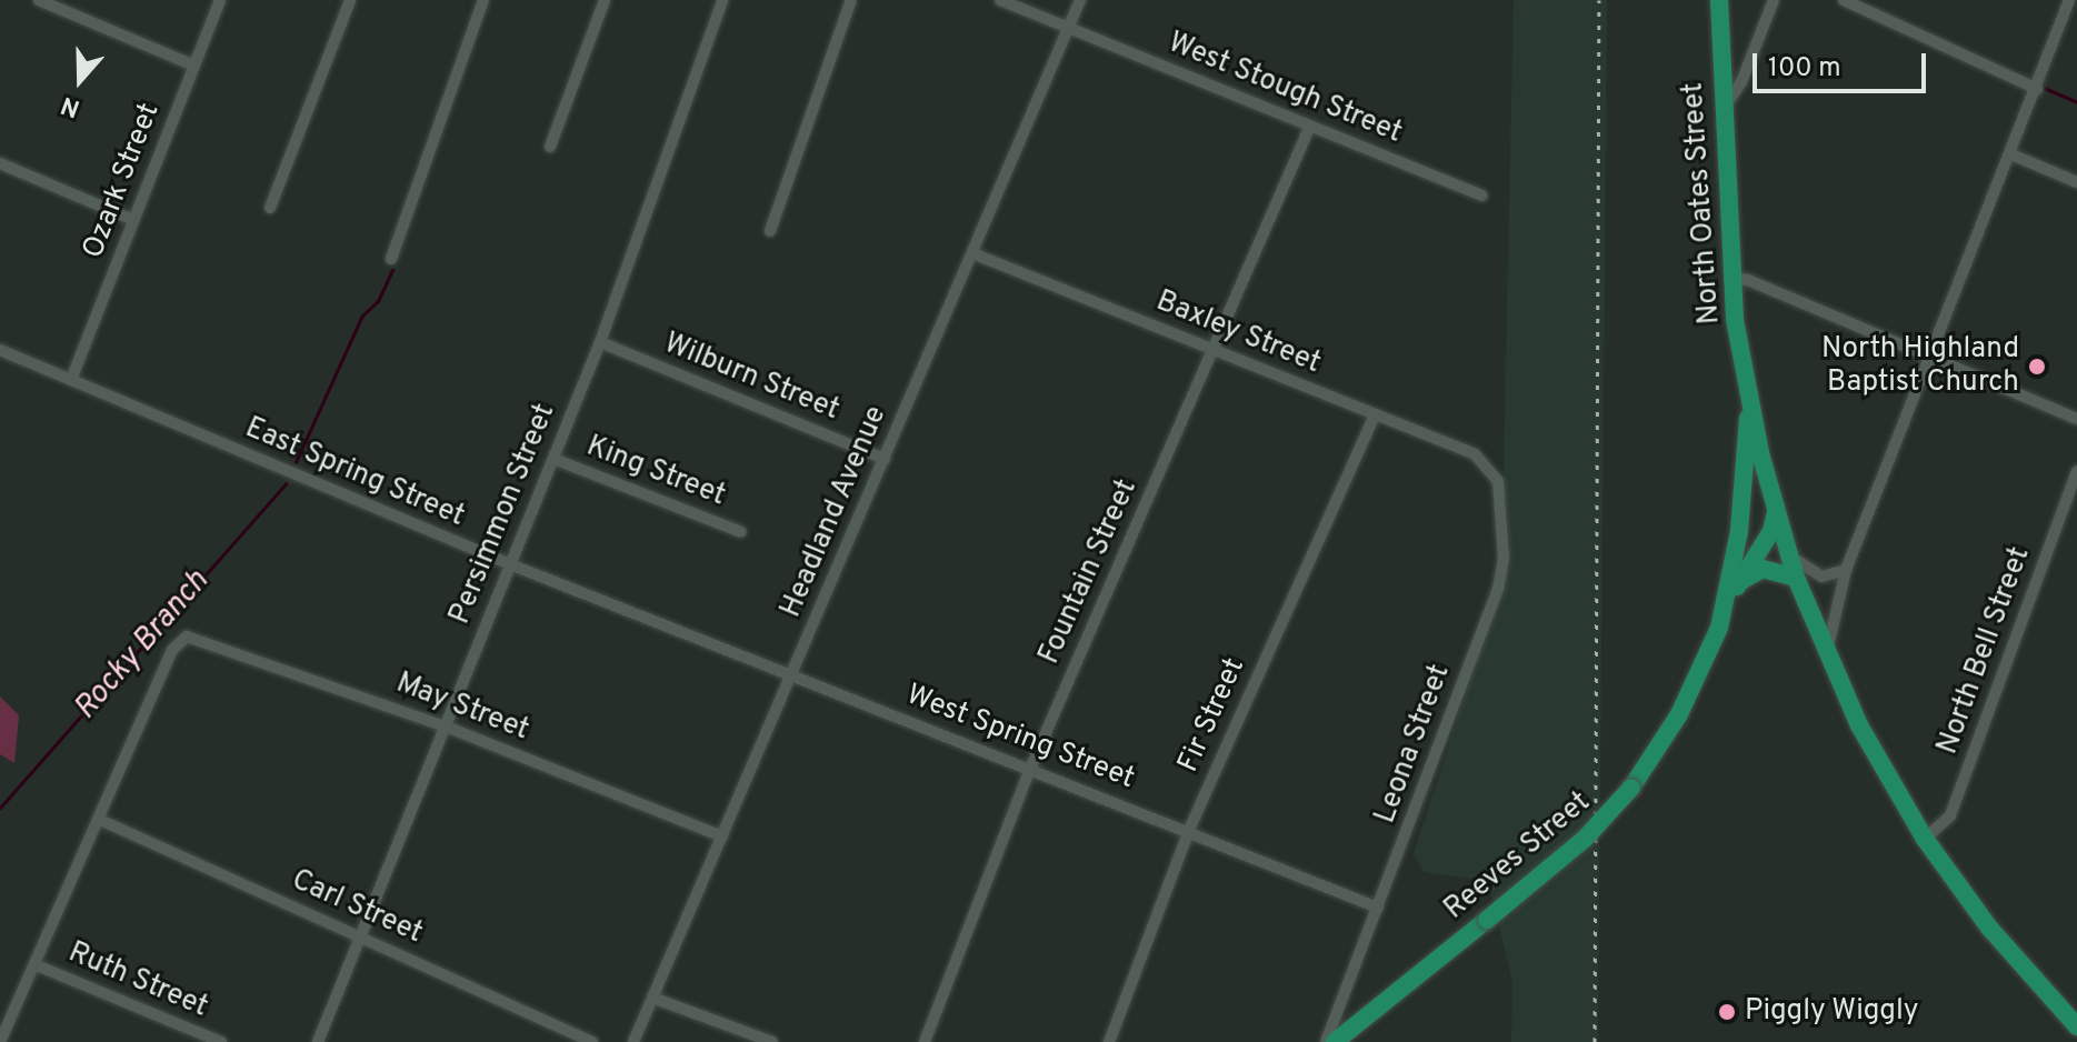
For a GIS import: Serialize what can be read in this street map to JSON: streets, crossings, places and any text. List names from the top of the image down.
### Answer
{
  "streets": {
    "main road": ["North Oates Street", "Reeves Street"],
    "street": [
      "West Stough Street",
      "Ozark Street",
      "Baxley Street",
      "Wilburn Street",
      "King Street",
      "East Spring Street",
      "Headland Avenue",
      "Persimmon Street",
      "Fountain Street",
      "North Bell Street",
      "May Street",
      "Fir Street",
      "West Spring Street",
      "Leona Street",
      "Carl Street",
      "Ruth Street"
    ]
  },
  "crossings": [
    ["West Stough Street", "Headland Avenue"],
    ["West Stough Street", "Fountain Street"],
    ["Ozark Street", "East Spring Street"],
    ["North Oates Street", "Reeves Street"],
    ["Baxley Street", "Headland Avenue"],
    ["Baxley Street", "Fountain Street"],
    ["Baxley Street", "Fir Street"],
    ["Baxley Street", "Leona Street"],
    ["Wilburn Street", "Headland Avenue"],
    ["Wilburn Street", "Persimmon Street"],
    ["King Street", "Persimmon Street"],
    ["East Spring Street", "Headland Avenue"],
    ["East Spring Street", "Persimmon Street"],
    ["East Spring Street", "West Spring Street"],
    ["Headland Avenue", "May Street"],
    ["Headland Avenue", "West Spring Street"],
    ["Persimmon Street", "May Street"],
    ["Persimmon Street", "Carl Street"],
    ["Fountain Street", "West Spring Street"],
    ["May Street", "Carl Street"],
    ["Fir Street", "West Spring Street"],
    ["West Spring Street", "Leona Street"]
  ],
  "water": ["Rocky Branch"],
  "places": ["North Highland Baptist Church", "Piggly Wiggly"],
  "scale_bar": "100 m",
  "north": "bottom"
}
